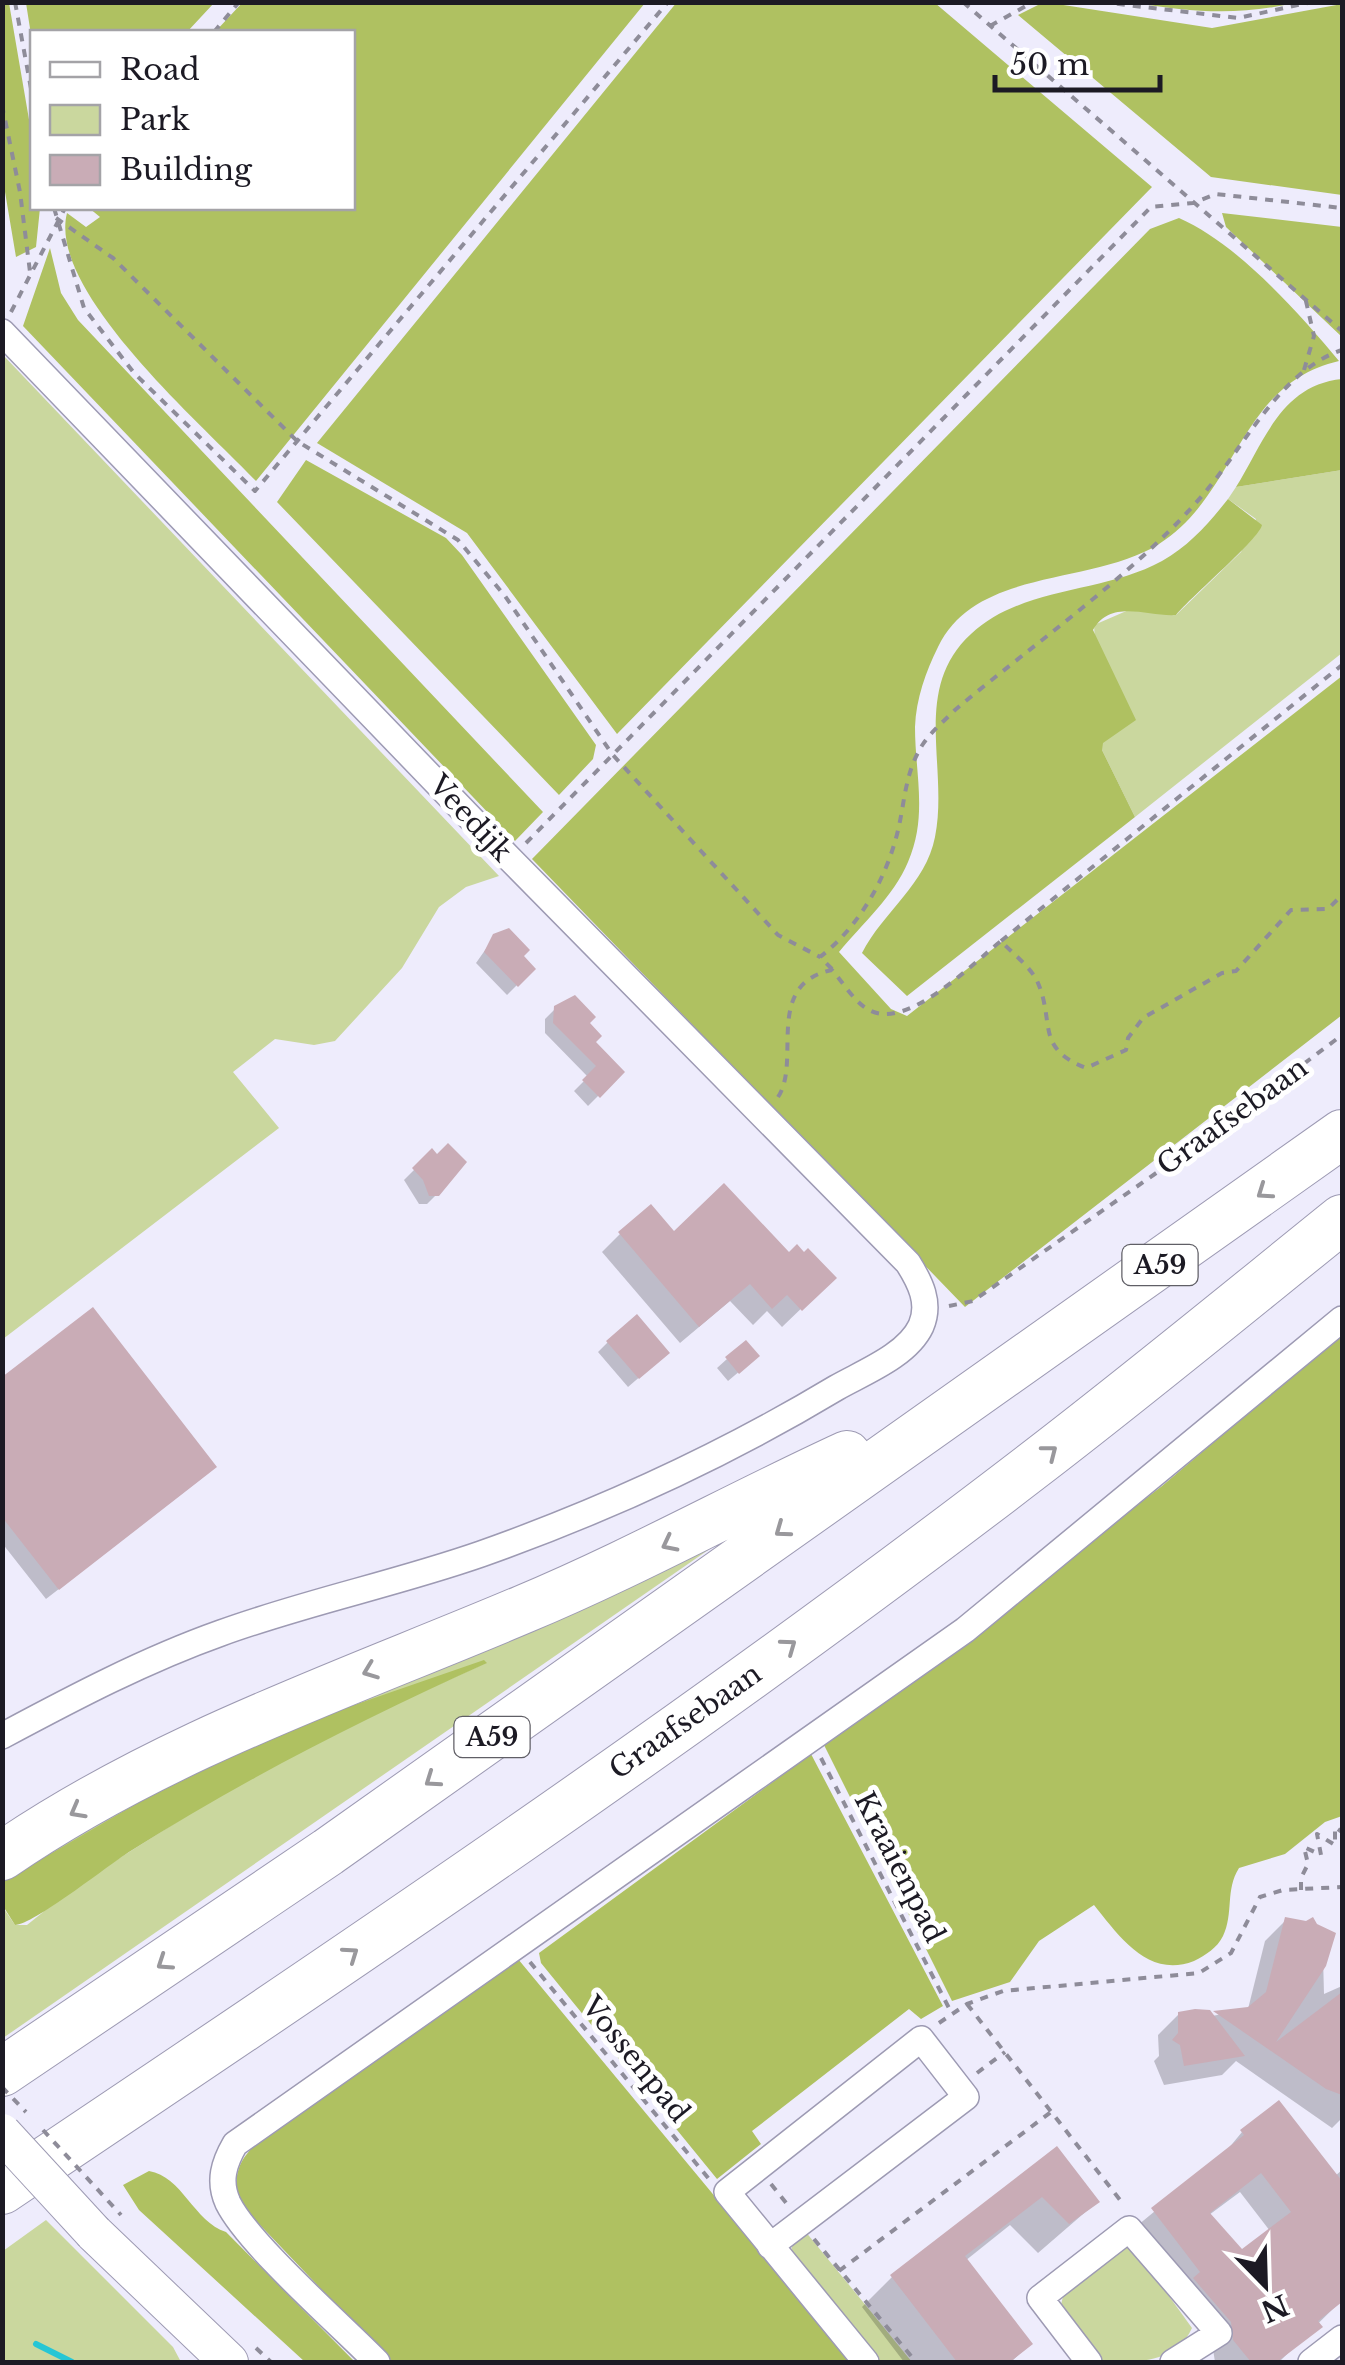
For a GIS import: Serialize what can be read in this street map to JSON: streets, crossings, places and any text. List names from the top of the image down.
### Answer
{
  "streets": {
    "highway": ["Graafsebaan", "A59"],
    "street": ["Veedijk"],
    "path": ["Kraaienpad", "Vossenpad"]
  },
  "crossings": [
    ["Veedijk", "Graafsebaan"],
    ["Graafsebaan", "A59"]
  ],
  "legend": ["Road", "Park", "Building"],
  "scale_bar": "50 m",
  "north": "bottom right"
}
